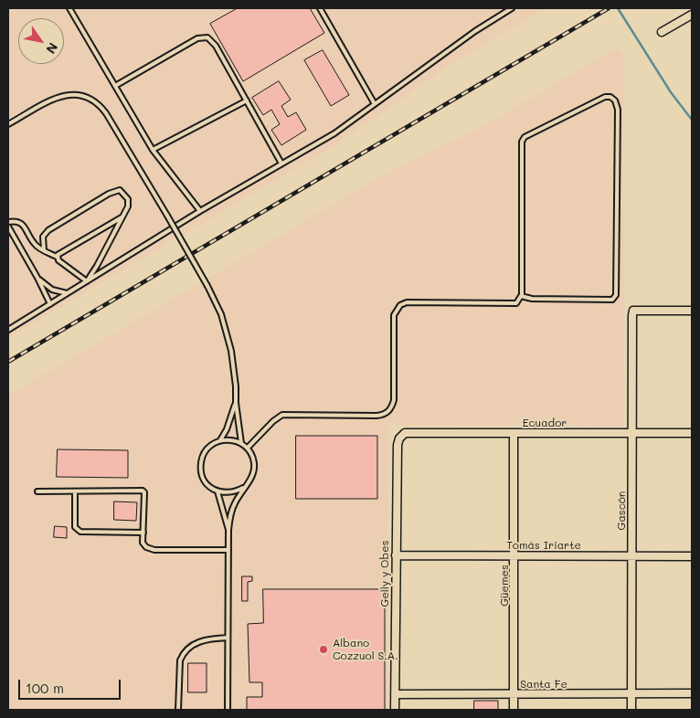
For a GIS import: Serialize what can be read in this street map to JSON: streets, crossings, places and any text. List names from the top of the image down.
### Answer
{
  "streets": {
    "street": [
      "Ecuador",
      "Gascón",
      "Tomás Iriarte",
      "Gelly y Obes",
      "Güemes",
      "Santa Fe"
    ]
  },
  "crossings": [
    ["Ecuador", "Gascón"],
    ["Ecuador", "Gelly y Obes"],
    ["Ecuador", "Güemes"],
    ["Gascón", "Tomás Iriarte"],
    ["Gascón", "Santa Fe"],
    ["Tomás Iriarte", "Gelly y Obes"],
    ["Tomás Iriarte", "Güemes"],
    ["Gelly y Obes", "Santa Fe"],
    ["Güemes", "Santa Fe"]
  ],
  "places": ["Albano Cozzuol S.A."],
  "scale_bar": "100 m",
  "north": "bottom right"
}
